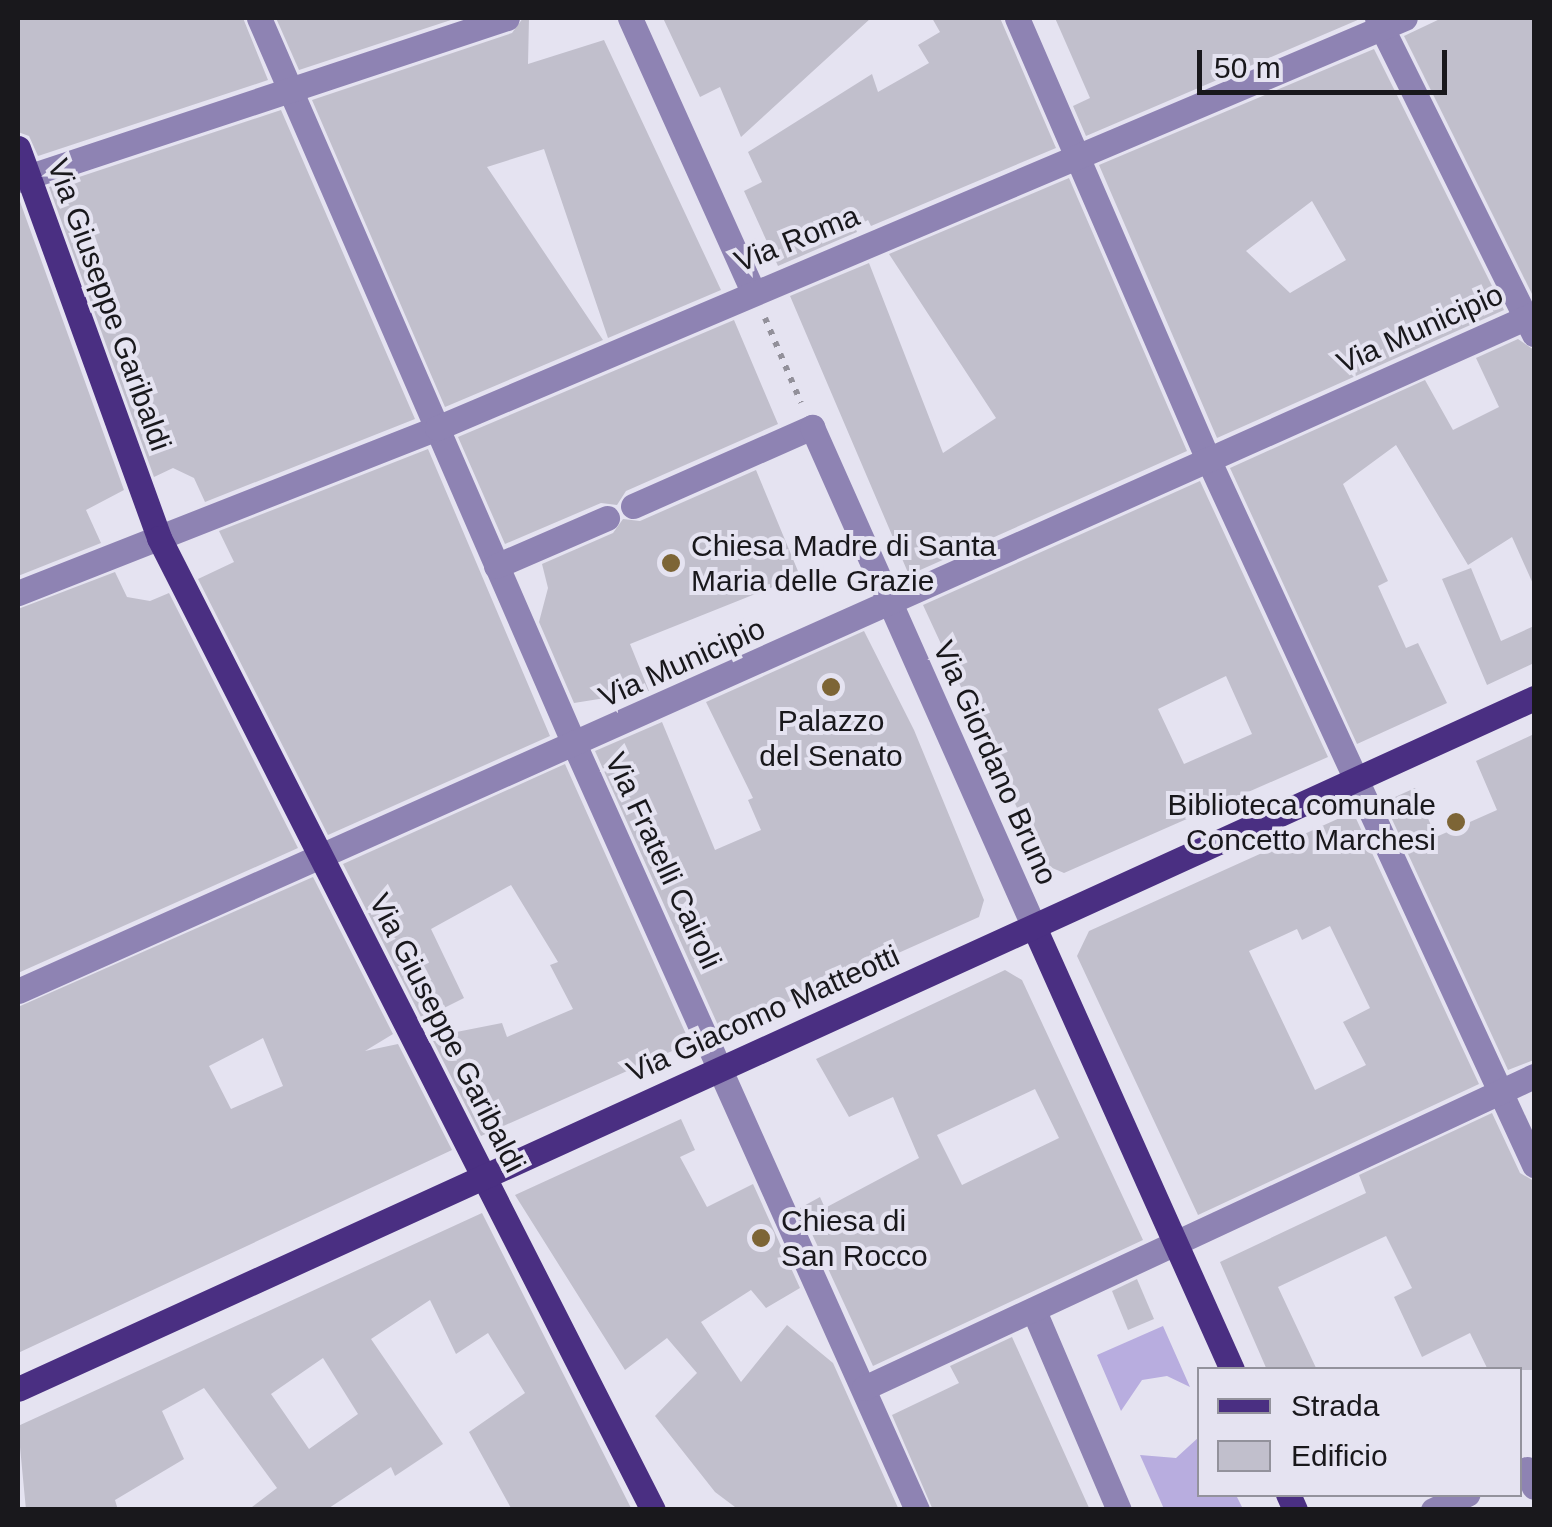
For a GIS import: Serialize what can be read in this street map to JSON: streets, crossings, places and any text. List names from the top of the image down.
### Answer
{
  "streets": {
    "main road": ["Via Giuseppe Garibaldi", "Via Giordano Bruno", "Via Giacomo Matteotti"],
    "street": ["Via Roma", "Via Municipio", "Via Fratelli Cairoli"]
  },
  "crossings": [
    ["Via Roma", "Via Giuseppe Garibaldi"],
    ["Via Roma", "Via Fratelli Cairoli"],
    ["Via Giuseppe Garibaldi", "Via Municipio"],
    ["Via Giuseppe Garibaldi", "Via Giacomo Matteotti"],
    ["Via Municipio", "Via Giordano Bruno"],
    ["Via Municipio", "Via Fratelli Cairoli"],
    ["Via Giordano Bruno", "Via Giacomo Matteotti"],
    ["Via Fratelli Cairoli", "Via Giacomo Matteotti"]
  ],
  "places": [
    "Chiesa Madre di Santa Maria delle Grazie",
    "Palazzo del Senato",
    "Biblioteca comunale Concetto Marchesi",
    "Chiesa di San Rocco"
  ],
  "legend": ["Strada", "Edificio"],
  "scale_bar": "50 m"
}
